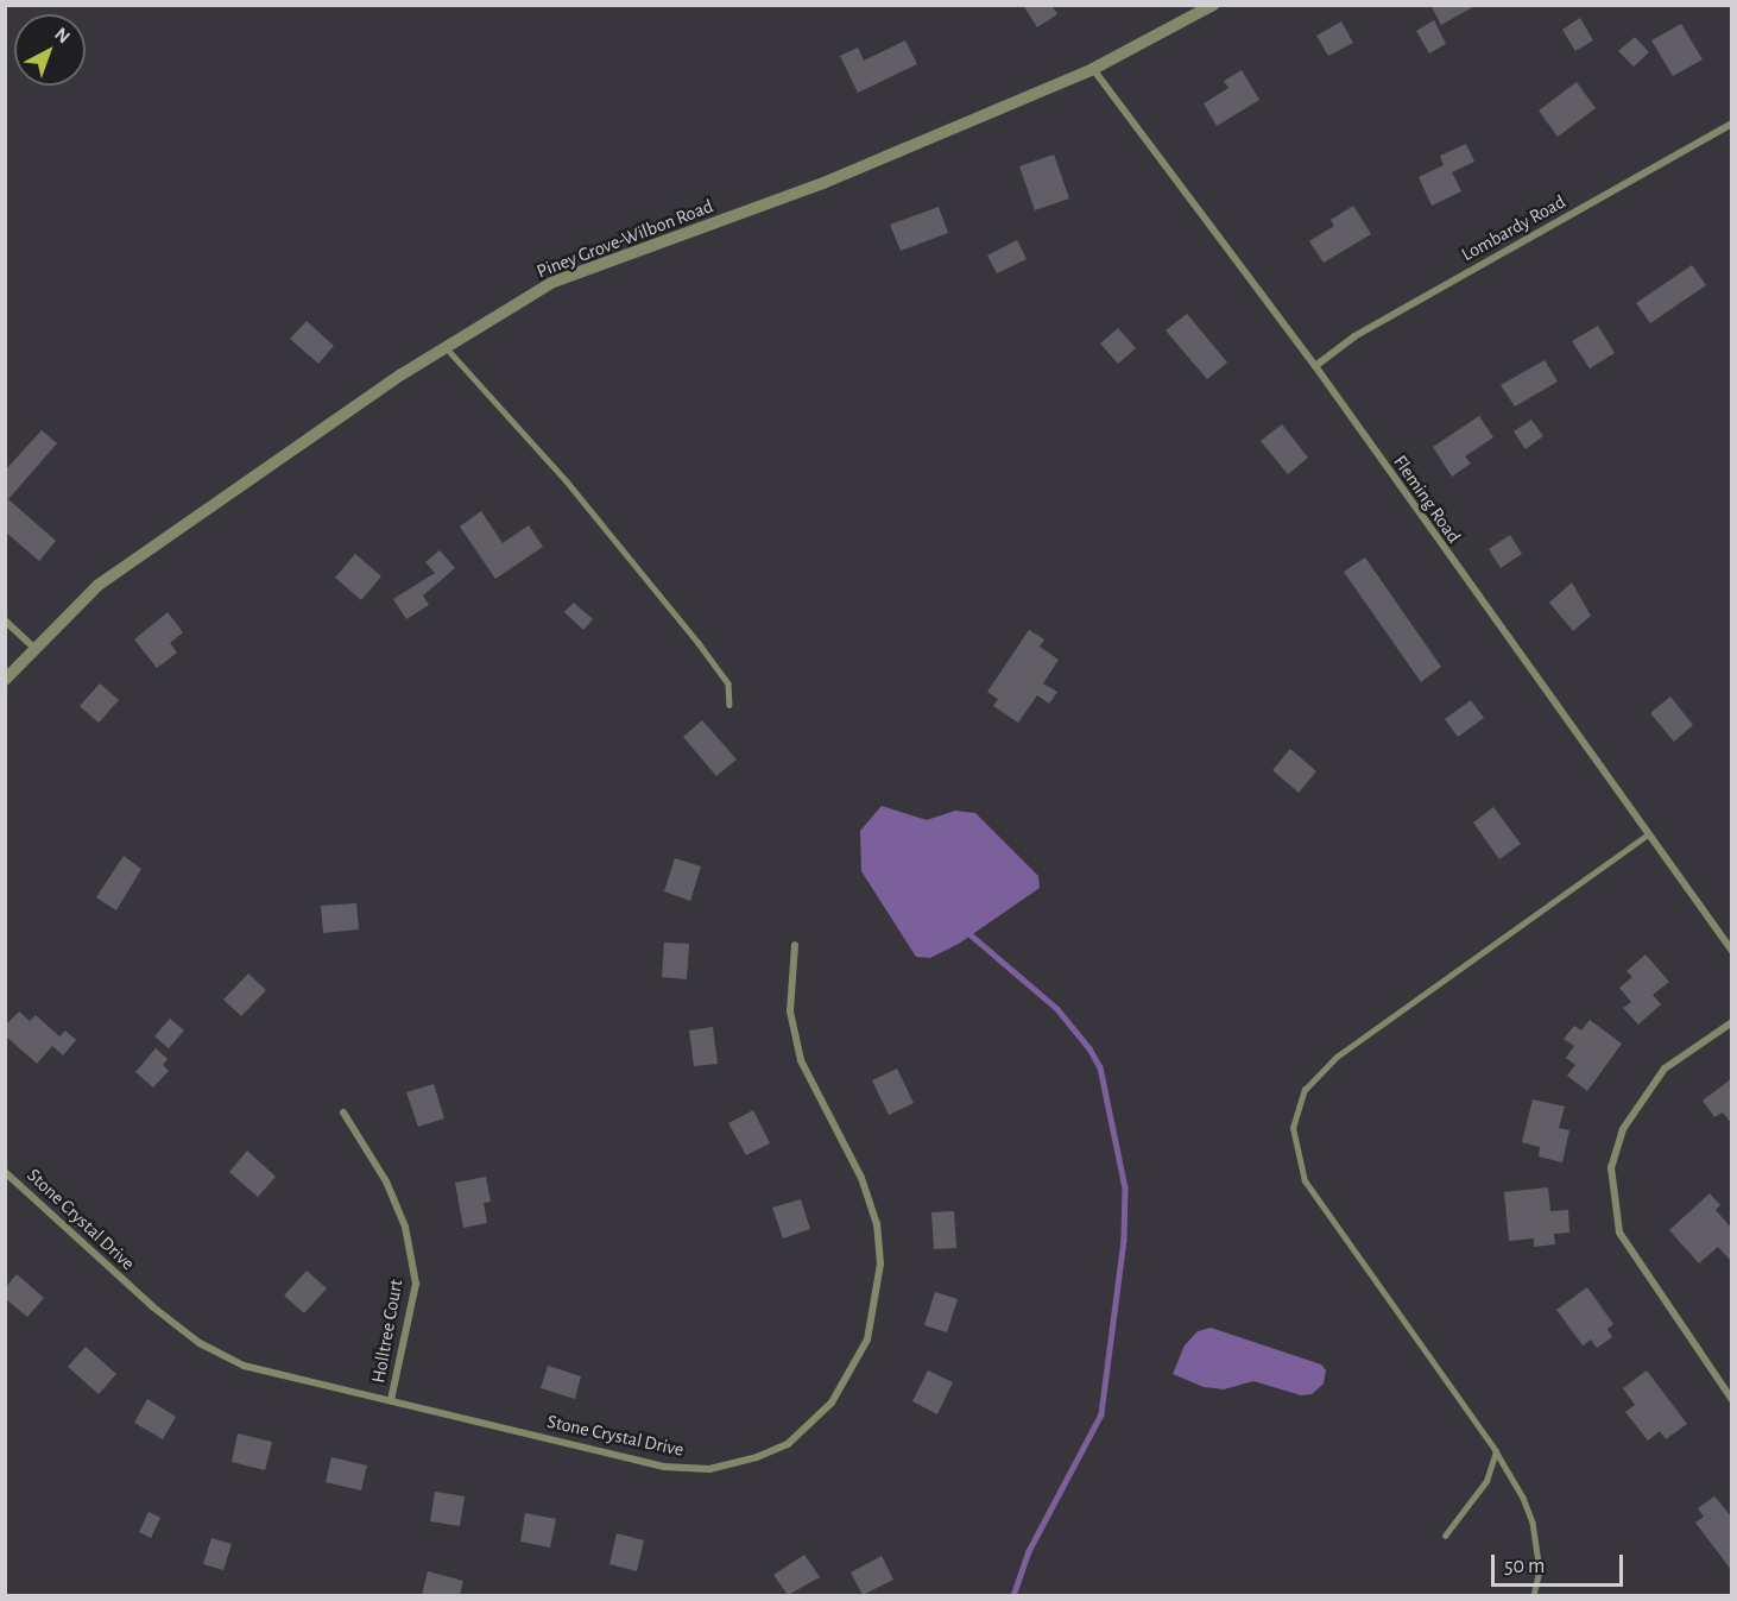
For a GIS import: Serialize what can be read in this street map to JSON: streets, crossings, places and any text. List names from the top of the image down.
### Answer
{
  "streets": {
    "street": [
      "Lombardy Road",
      "Piney Grove-Wilbon Road",
      "Fleming Road",
      "Stone Crystal Drive",
      "Holltree Court"
    ]
  },
  "crossings": [
    ["Lombardy Road", "Fleming Road"],
    ["Piney Grove-Wilbon Road", "Fleming Road"],
    ["Stone Crystal Drive", "Holltree Court"]
  ],
  "scale_bar": "50 m",
  "north": "top right"
}
